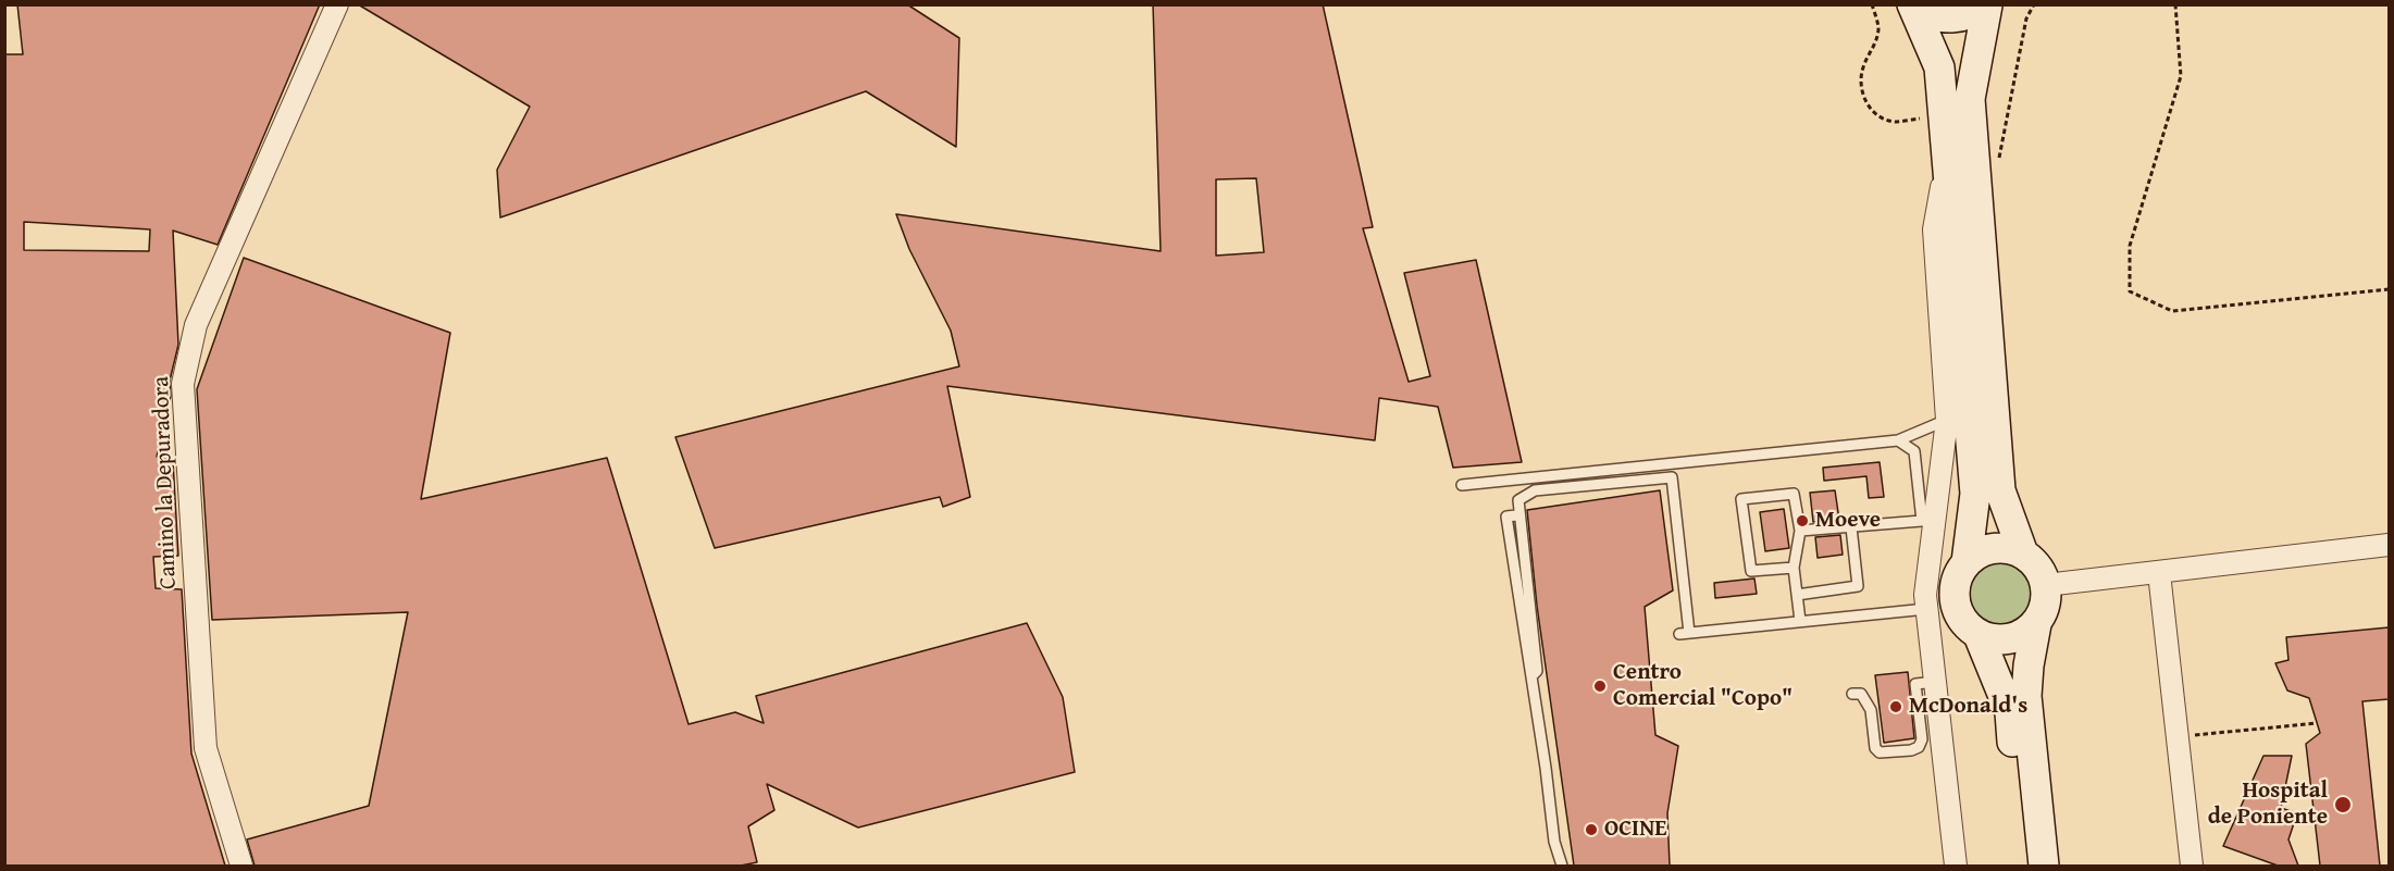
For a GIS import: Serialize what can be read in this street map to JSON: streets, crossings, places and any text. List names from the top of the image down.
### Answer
{
  "streets": {
    "street": ["Camino la Depuradora"]
  },
  "places": [
    "Moeve",
    "Centro Comercial \"Copo\"",
    "McDonald's",
    "Hospital de Poniente",
    "OCINE"
  ]
}
